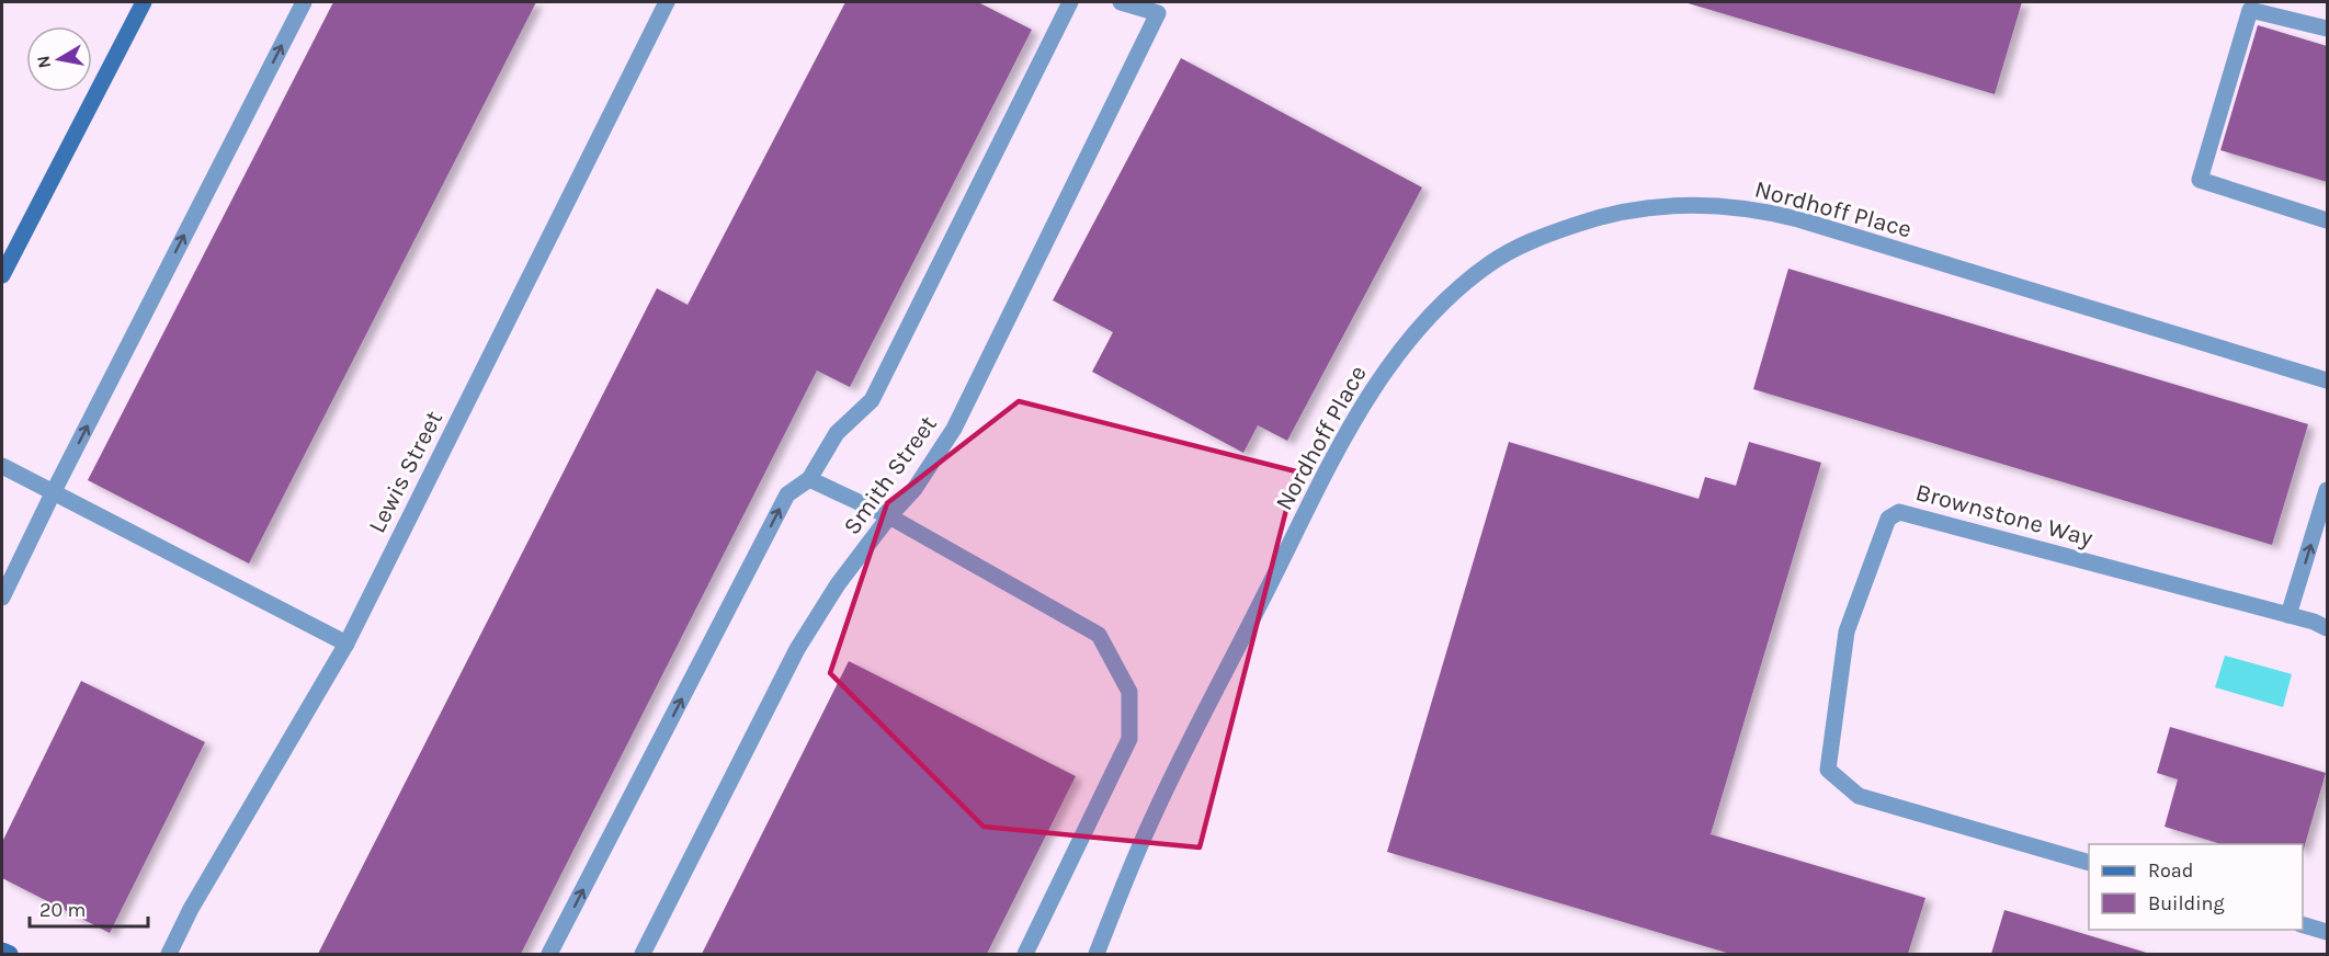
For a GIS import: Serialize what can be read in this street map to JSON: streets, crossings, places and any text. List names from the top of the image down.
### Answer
{
  "streets": {
    "street": [
      "Nordhoff Place",
      "Lewis Street",
      "Smith Street",
      "Brownstone Way"
    ]
  },
  "legend": ["Road", "Building"],
  "scale_bar": "20 m",
  "north": "left"
}
